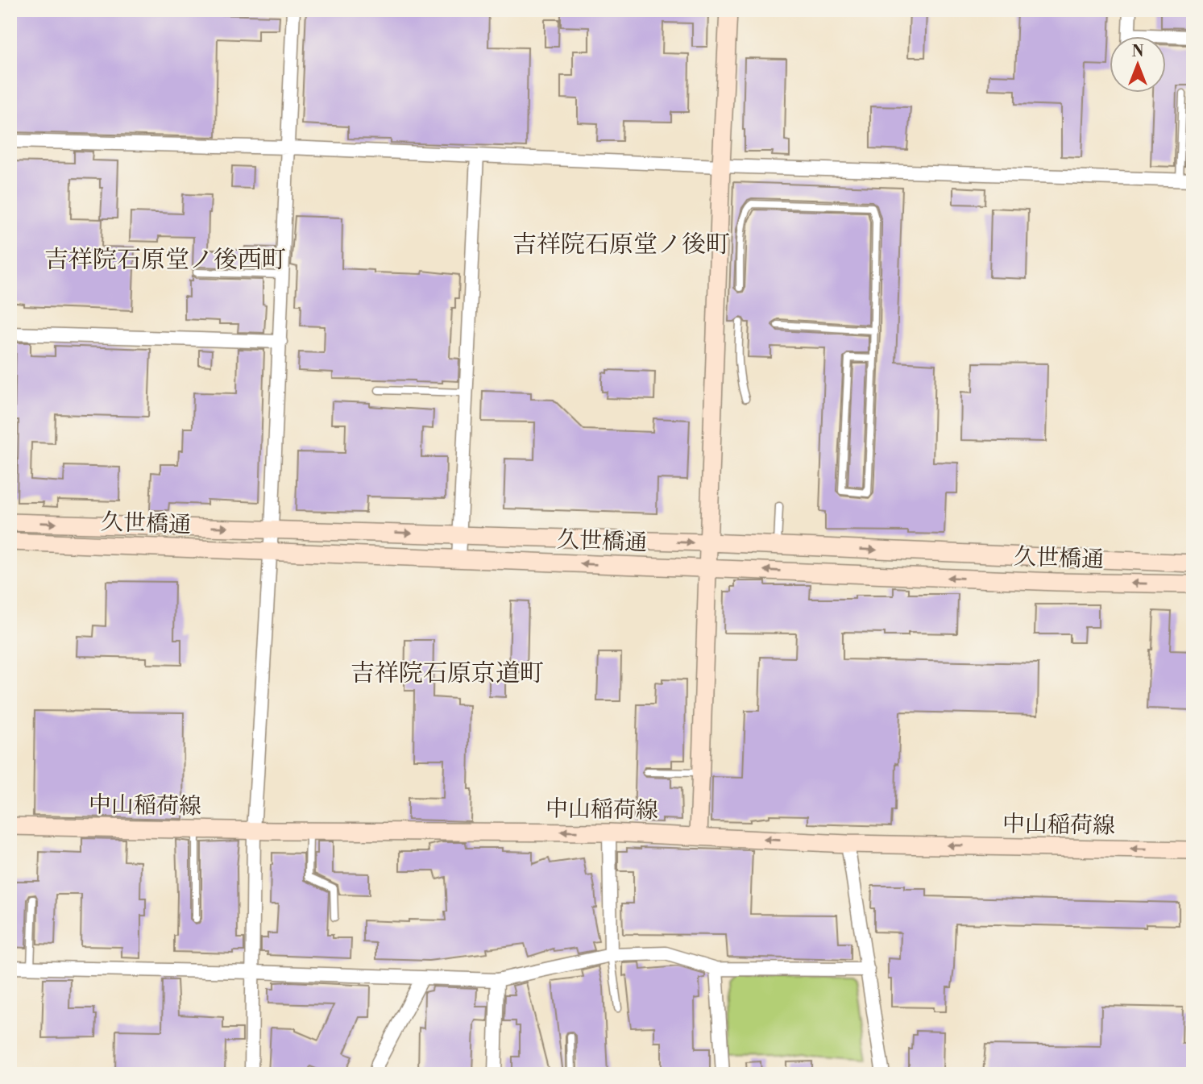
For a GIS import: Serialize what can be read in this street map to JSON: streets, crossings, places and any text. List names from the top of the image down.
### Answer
{
  "streets": {
    "street": ["久世橋通", "中山稲荷線"]
  },
  "districts": ["吉祥院石原堂ノ後町", "吉祥院石原堂ノ後西町", "吉祥院石原京道町"],
  "north": "top"
}
